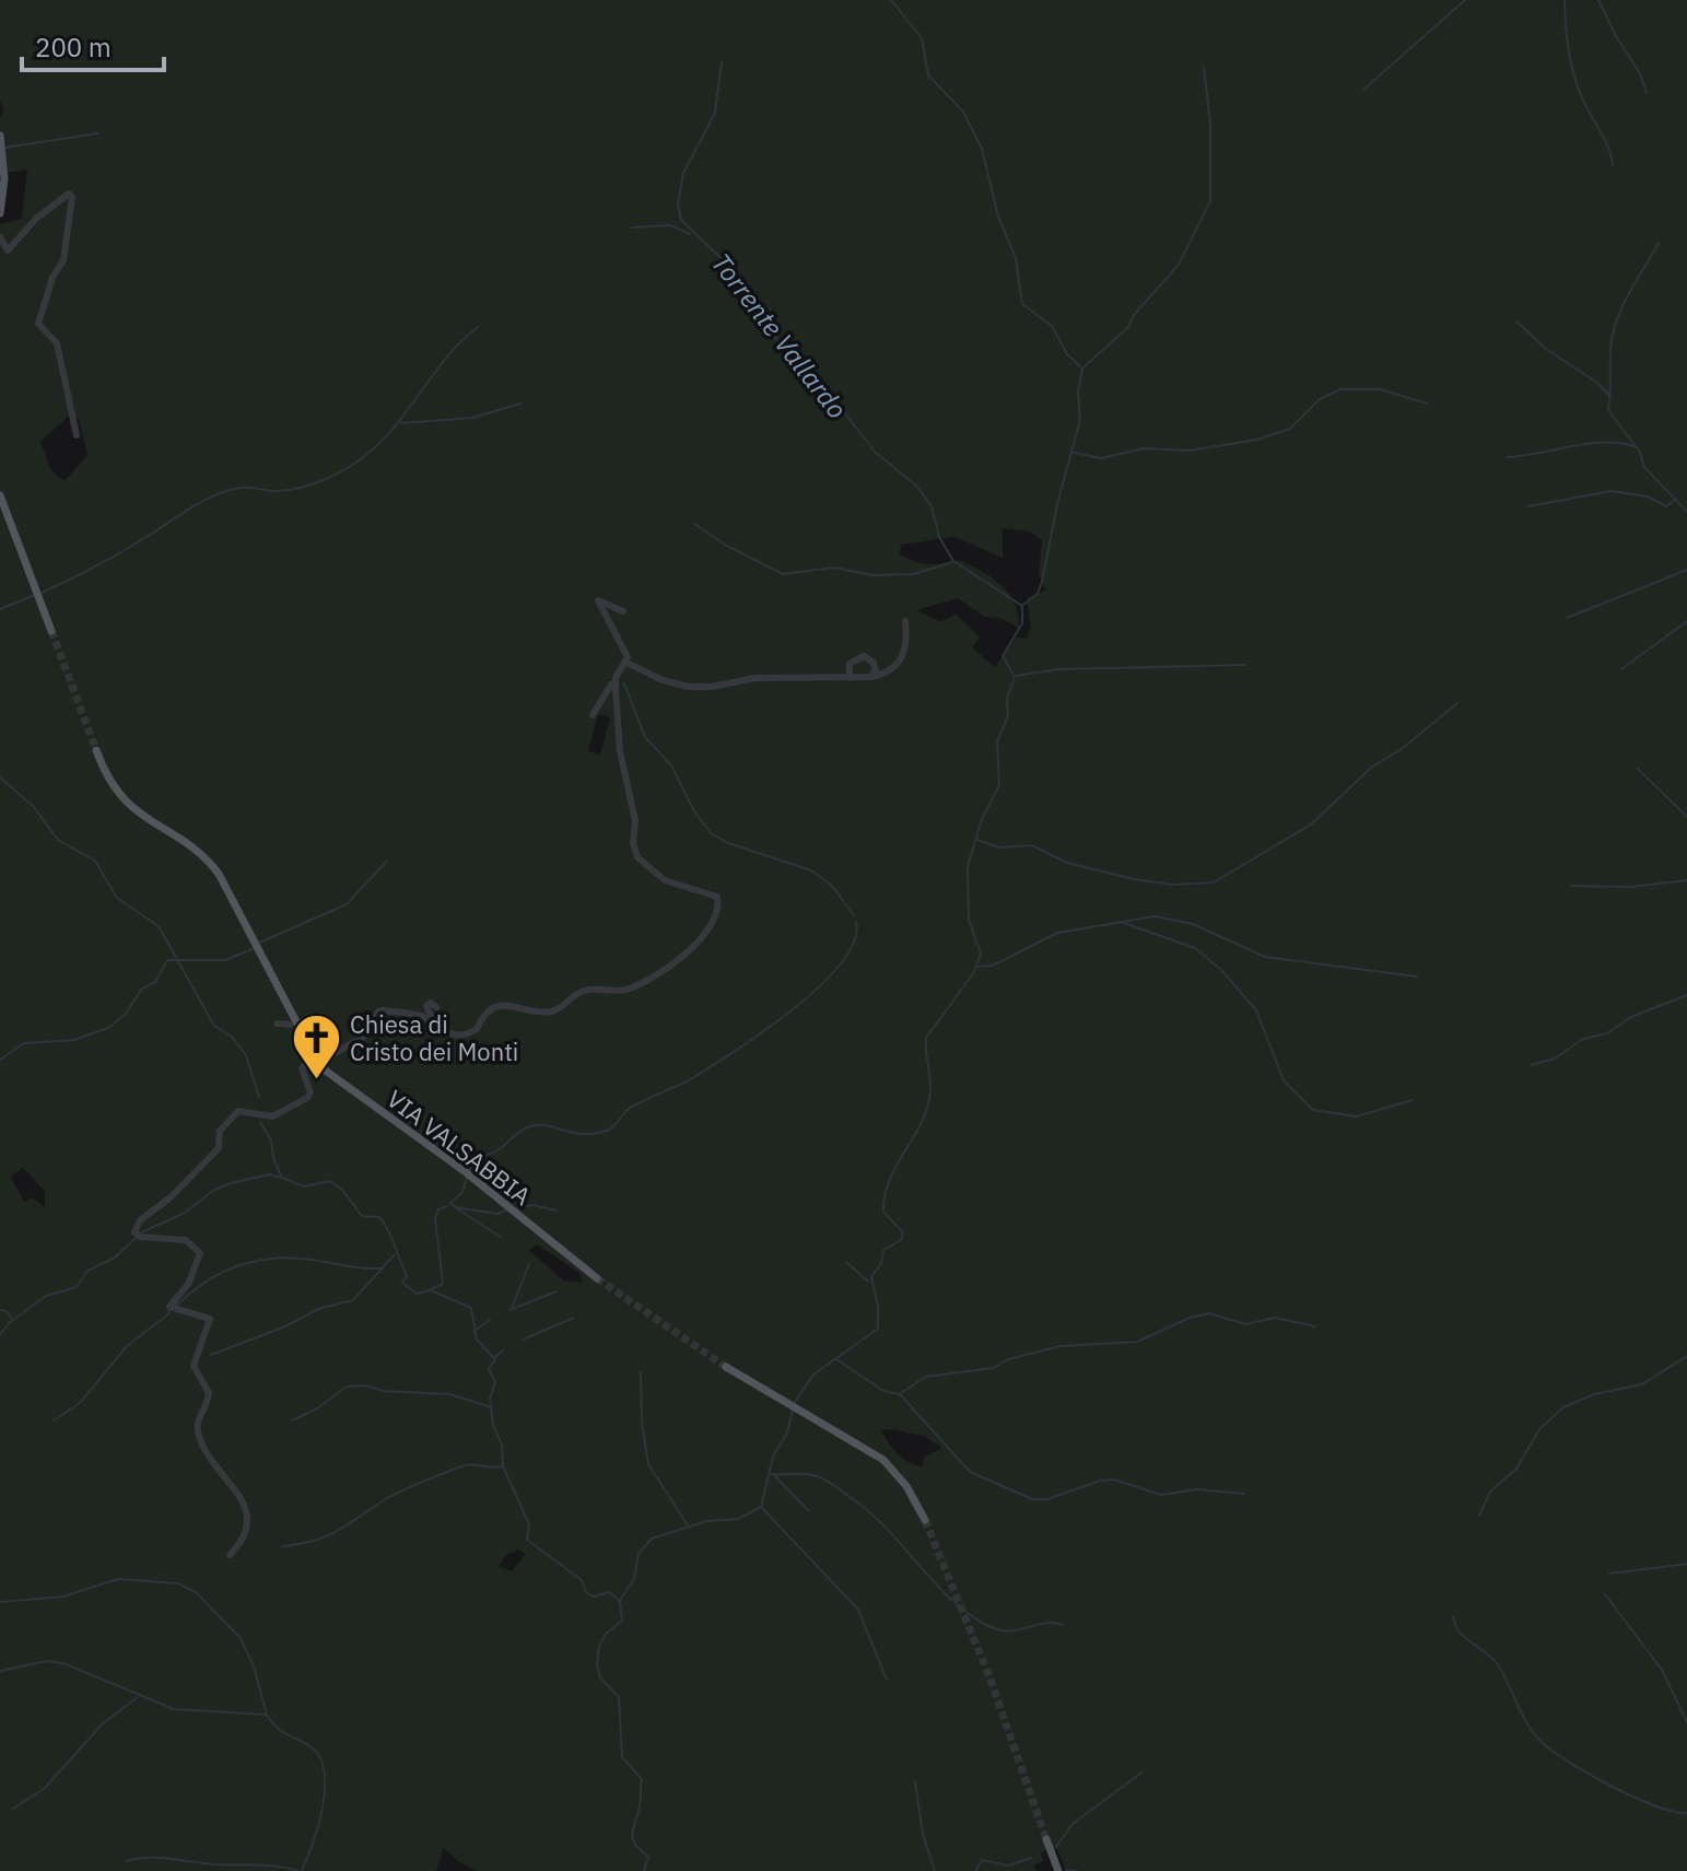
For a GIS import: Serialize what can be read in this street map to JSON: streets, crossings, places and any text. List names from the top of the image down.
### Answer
{
  "streets": {
    "main road": ["VIA VALSABBIA"]
  },
  "water": ["Torrente Vallardo"],
  "places": {
    "church": ["Chiesa di Cristo dei Monti"]
  },
  "scale_bar": "200 m"
}
